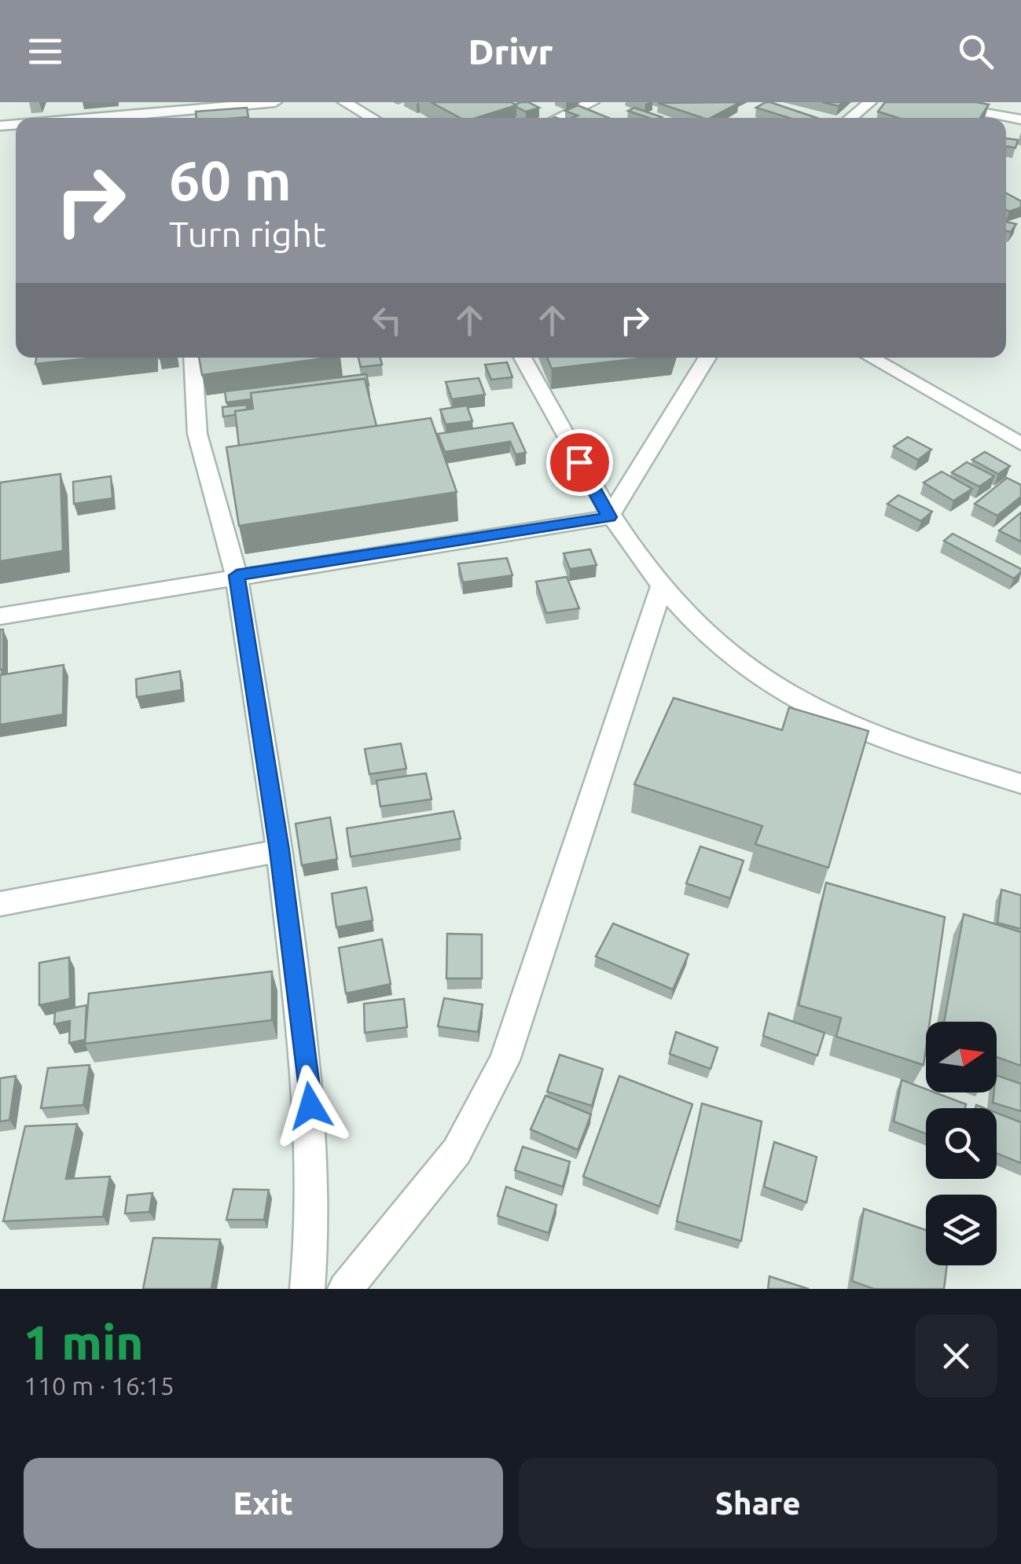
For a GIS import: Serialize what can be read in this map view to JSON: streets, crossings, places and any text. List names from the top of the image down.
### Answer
{
  "north": "right",
  "page": {
    "header": "Drivr",
    "turn": ["60 m", "Turn right"],
    "heading": ["1 min", "110 m · 16:15"],
    "buttons": ["Exit", "Share"]
  }
}
